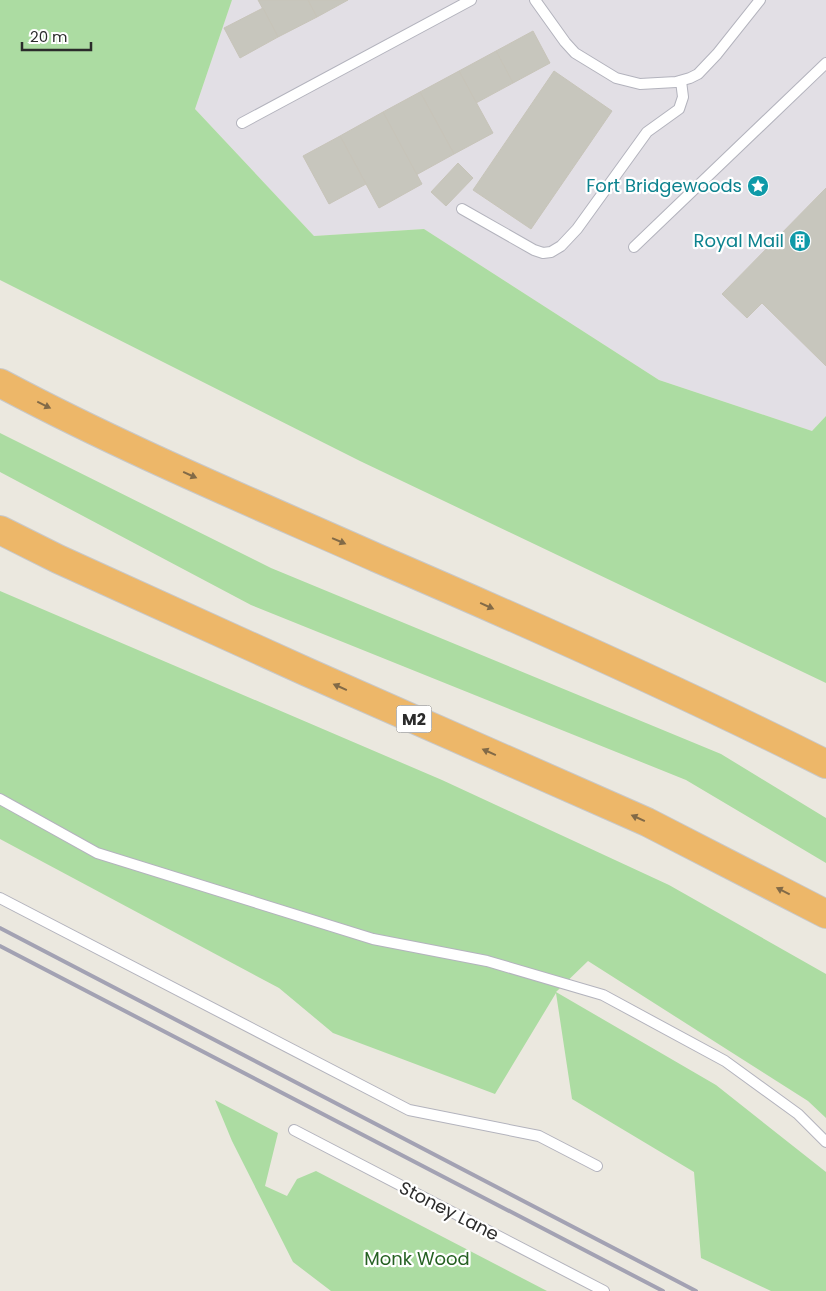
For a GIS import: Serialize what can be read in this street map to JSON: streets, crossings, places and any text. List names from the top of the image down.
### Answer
{
  "streets": {
    "highway": ["M2"],
    "lane": ["Stoney Lane"]
  },
  "parks": ["Monk Wood"],
  "places": {
    "place": ["Fort Bridgewoods"],
    "building": ["Royal Mail"]
  },
  "scale_bar": "20 m"
}
